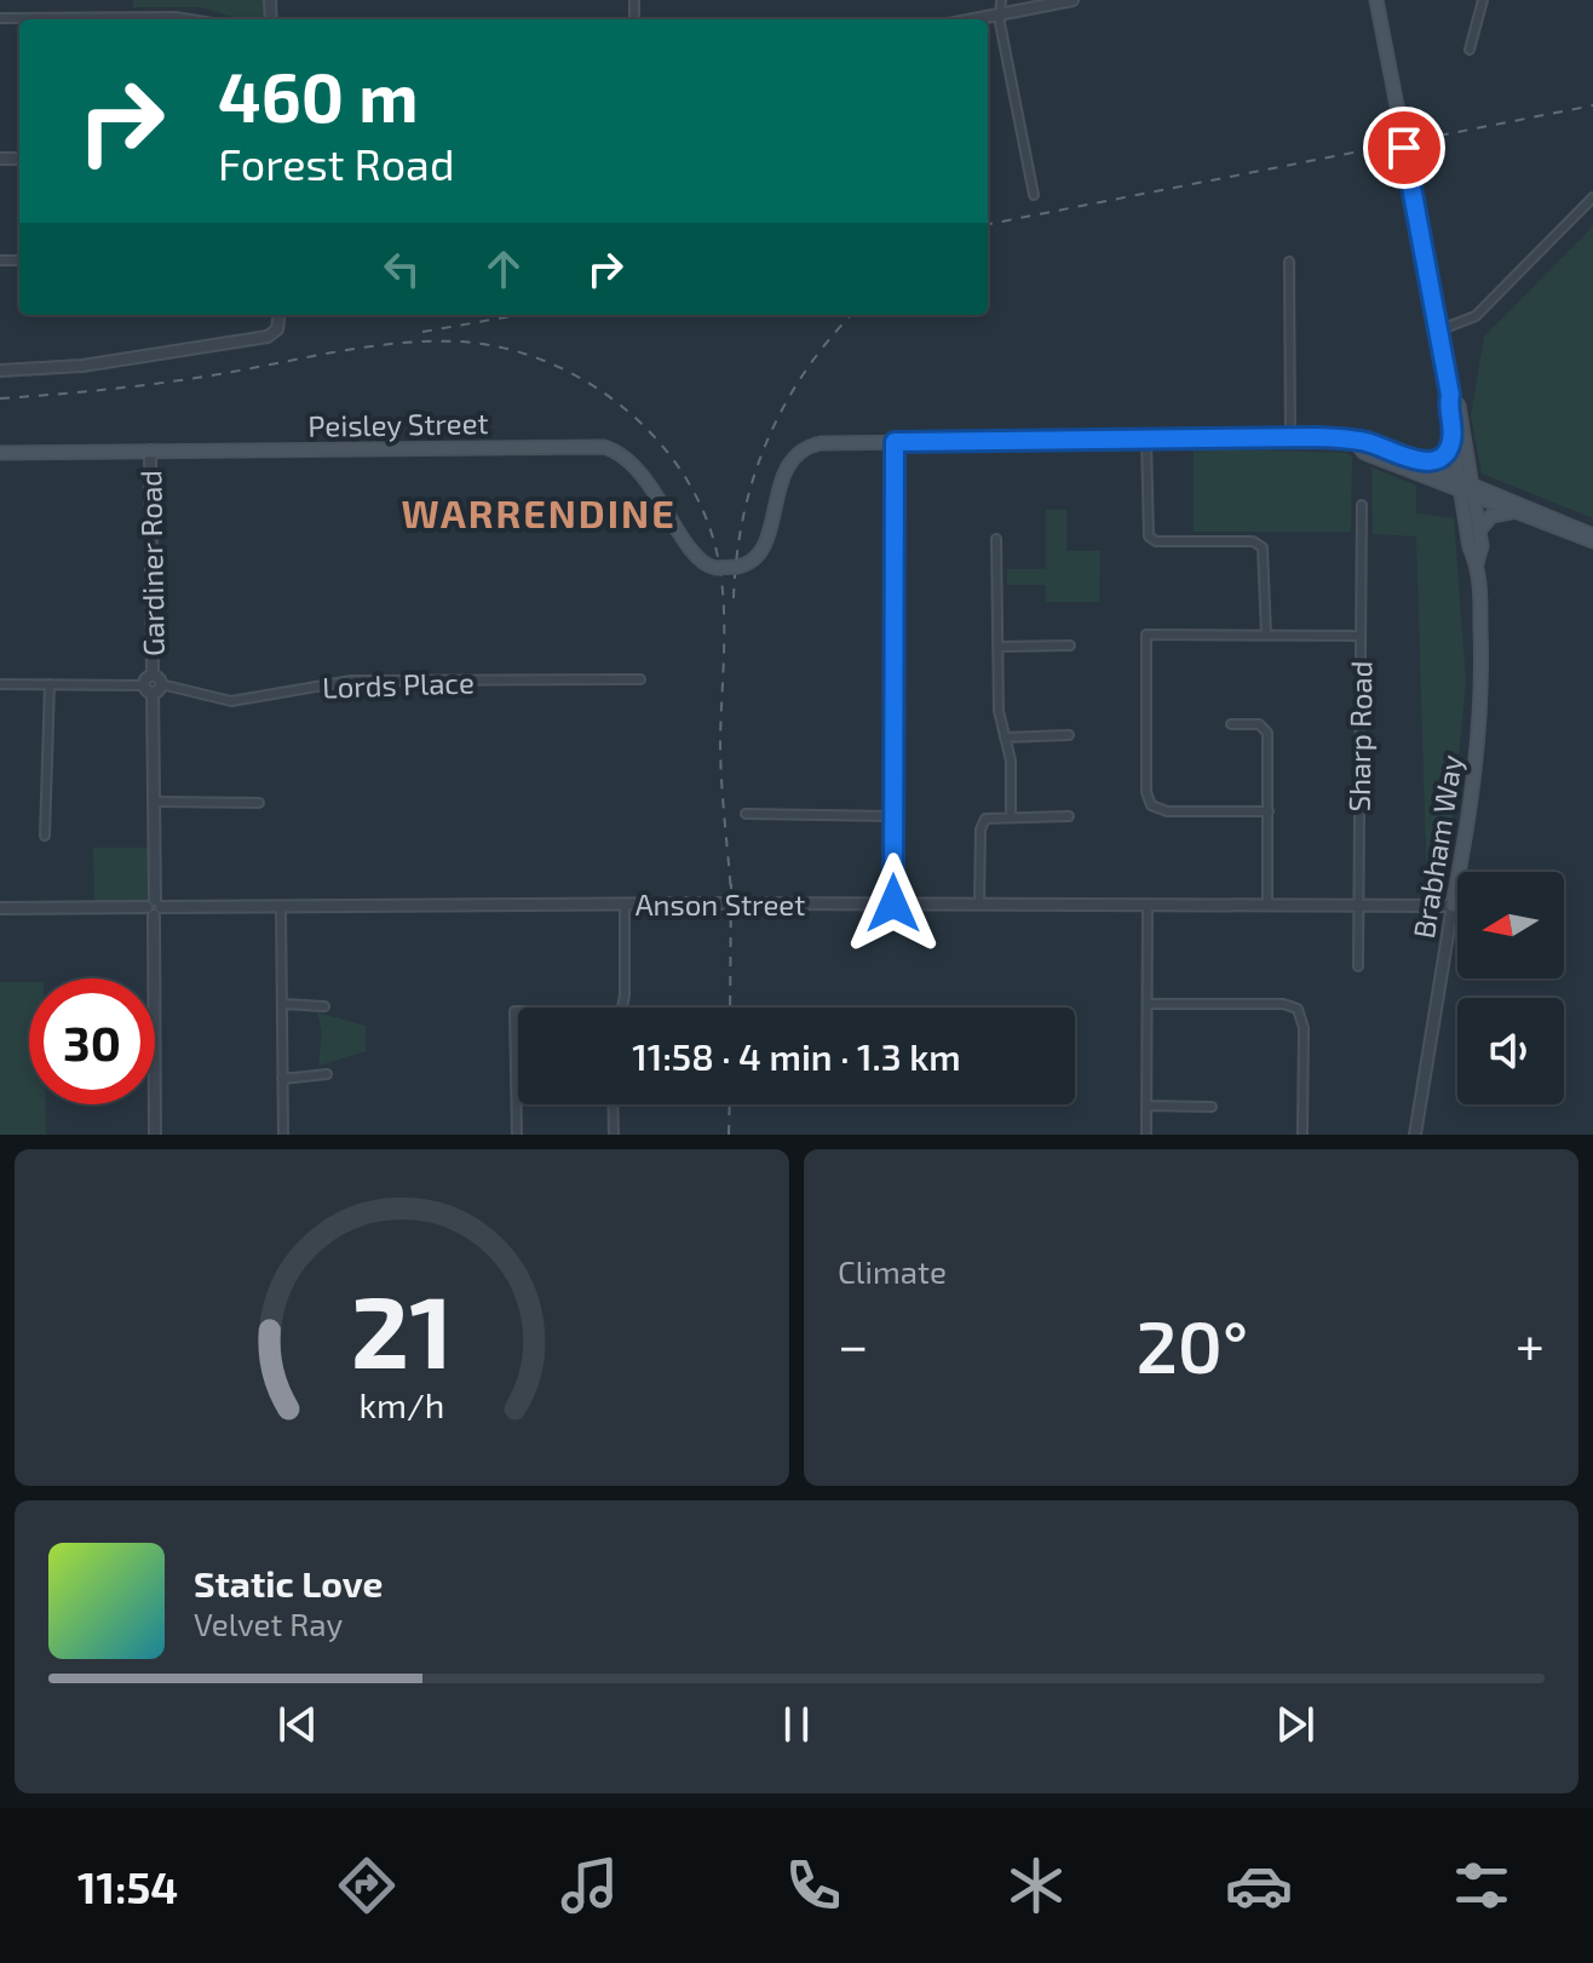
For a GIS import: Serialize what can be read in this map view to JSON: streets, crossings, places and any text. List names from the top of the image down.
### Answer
{
  "streets": {
    "main road": ["Peisley Street", "Brabham Way"],
    "street": [
      "Gardiner Road",
      "Lords Place",
      "Sharp Road",
      "Anson Street"
    ]
  },
  "crossings": [
    ["Peisley Street", "Gardiner Road"],
    ["Gardiner Road", "Lords Place"],
    ["Gardiner Road", "Anson Street"],
    ["Sharp Road", "Anson Street"],
    ["Brabham Way", "Anson Street"]
  ],
  "districts": ["WARRENDINE"],
  "north": "left",
  "page": {
    "turn": ["460 m", "Forest Road"],
    "limit": "30",
    "trip": "11:58 · 4 min · 1.3 km",
    "tile": "Climate",
    "heat": ["−", "20°", "+"],
    "song": ["Static Love", "Velvet Ray"],
    "tabs": "11:54",
    "gauge": ["21", "km/h"]
  }
}
